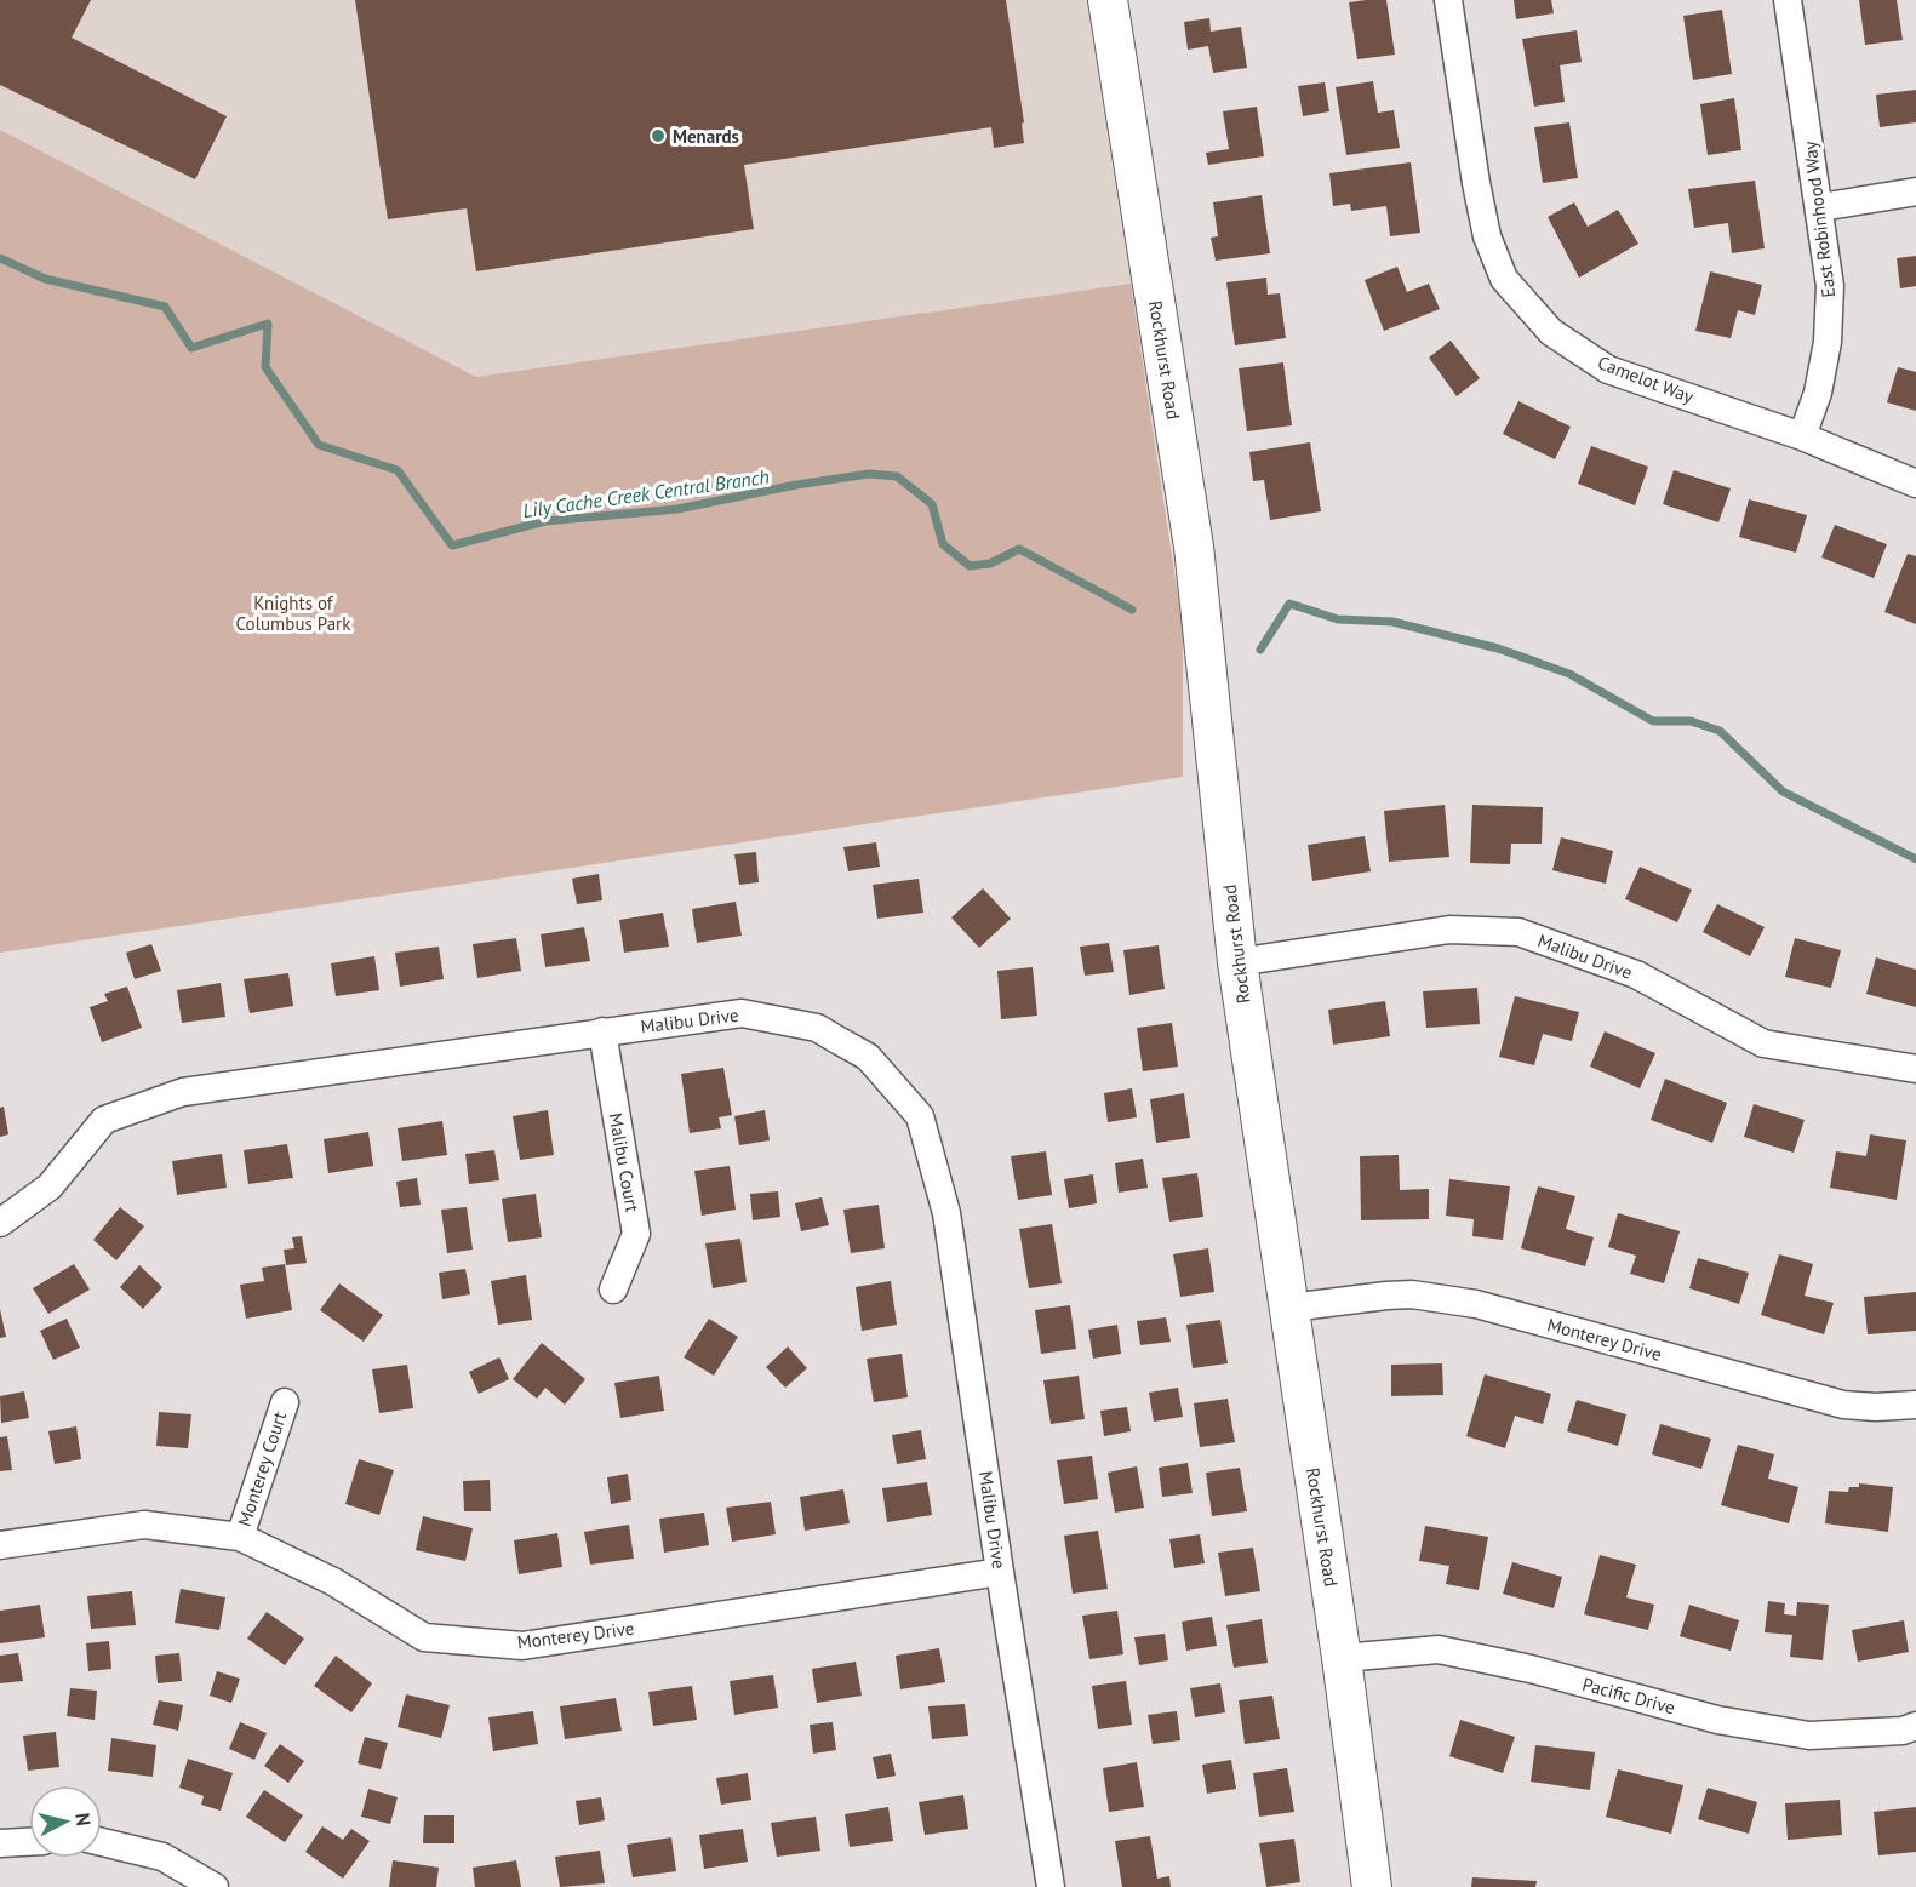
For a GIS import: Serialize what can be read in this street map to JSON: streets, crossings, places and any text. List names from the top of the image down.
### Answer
{
  "streets": {
    "street": [
      "East Robinhood Way",
      "Rockhurst Road",
      "Camelot Way",
      "Malibu Drive",
      "Malibu Court",
      "Monterey Drive",
      "Monterey Court",
      "Pacific Drive"
    ]
  },
  "crossings": [
    ["East Robinhood Way", "Camelot Way"],
    ["Rockhurst Road", "Malibu Drive"],
    ["Rockhurst Road", "Monterey Drive"],
    ["Rockhurst Road", "Pacific Drive"],
    ["Malibu Drive", "Malibu Court"],
    ["Malibu Drive", "Monterey Drive"],
    ["Monterey Drive", "Monterey Court"]
  ],
  "water": ["Lily Cache Creek Central Branch"],
  "parks": ["Knights of Columbus Park"],
  "places": ["Menards"],
  "north": "right"
}
